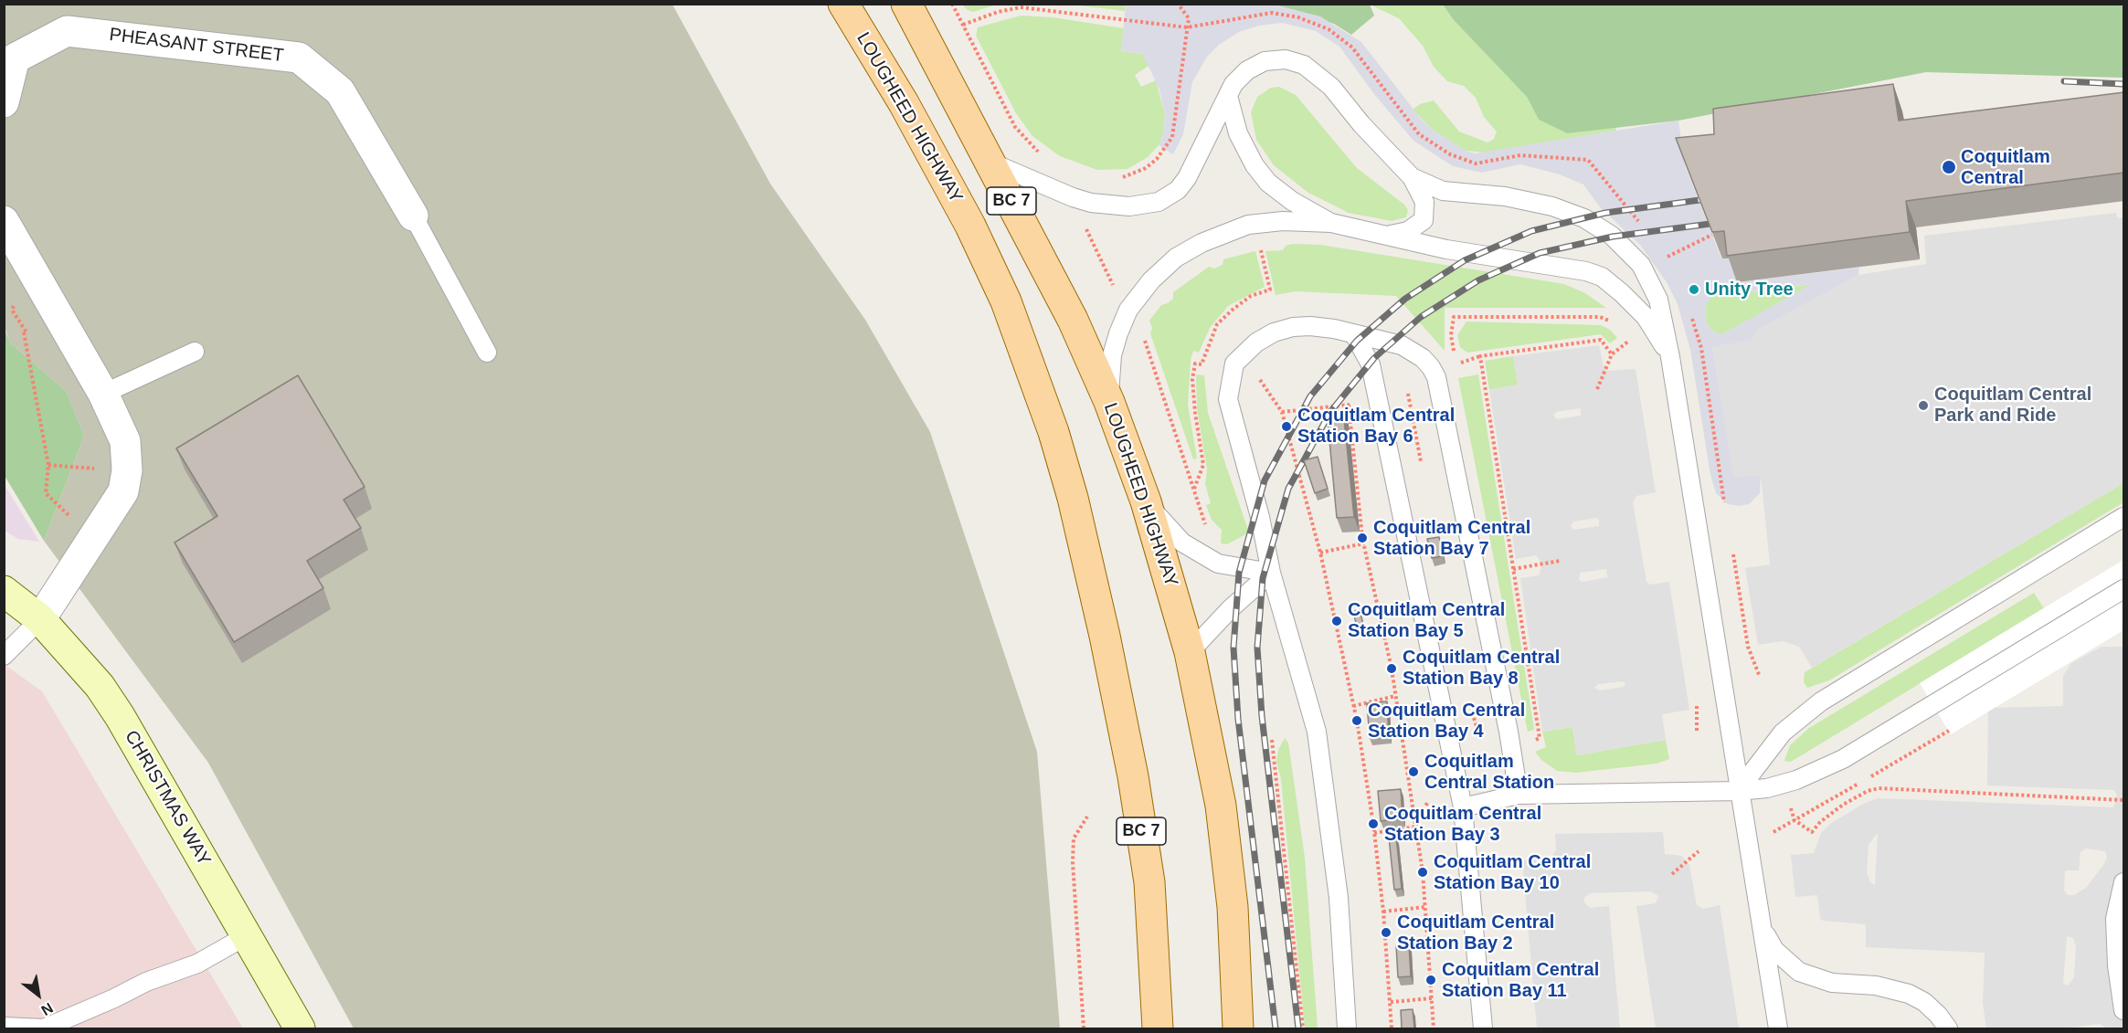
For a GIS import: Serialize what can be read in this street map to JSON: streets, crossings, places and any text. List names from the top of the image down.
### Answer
{
  "streets": {
    "main road": ["LOUGHEED HIGHWAY", "BC 7"],
    "street": ["PHEASANT STREET", "CHRISTMAS WAY"]
  },
  "places": [
    "Coquitlam Central",
    "Unity Tree",
    "Coquitlam Central Park and Ride",
    "Coquitlam Central Station Bay 6",
    "Coquitlam Central Station Bay 7",
    "Coquitlam Central Station Bay 5",
    "Coquitlam Central Station Bay 8",
    "Coquitlam Central Station Bay 4",
    "Coquitlam Central Station",
    "Coquitlam Central Station Bay 3",
    "Coquitlam Central Station Bay 10",
    "Coquitlam Central Station Bay 2",
    "Coquitlam Central Station Bay 11"
  ],
  "north": "bottom right"
}
